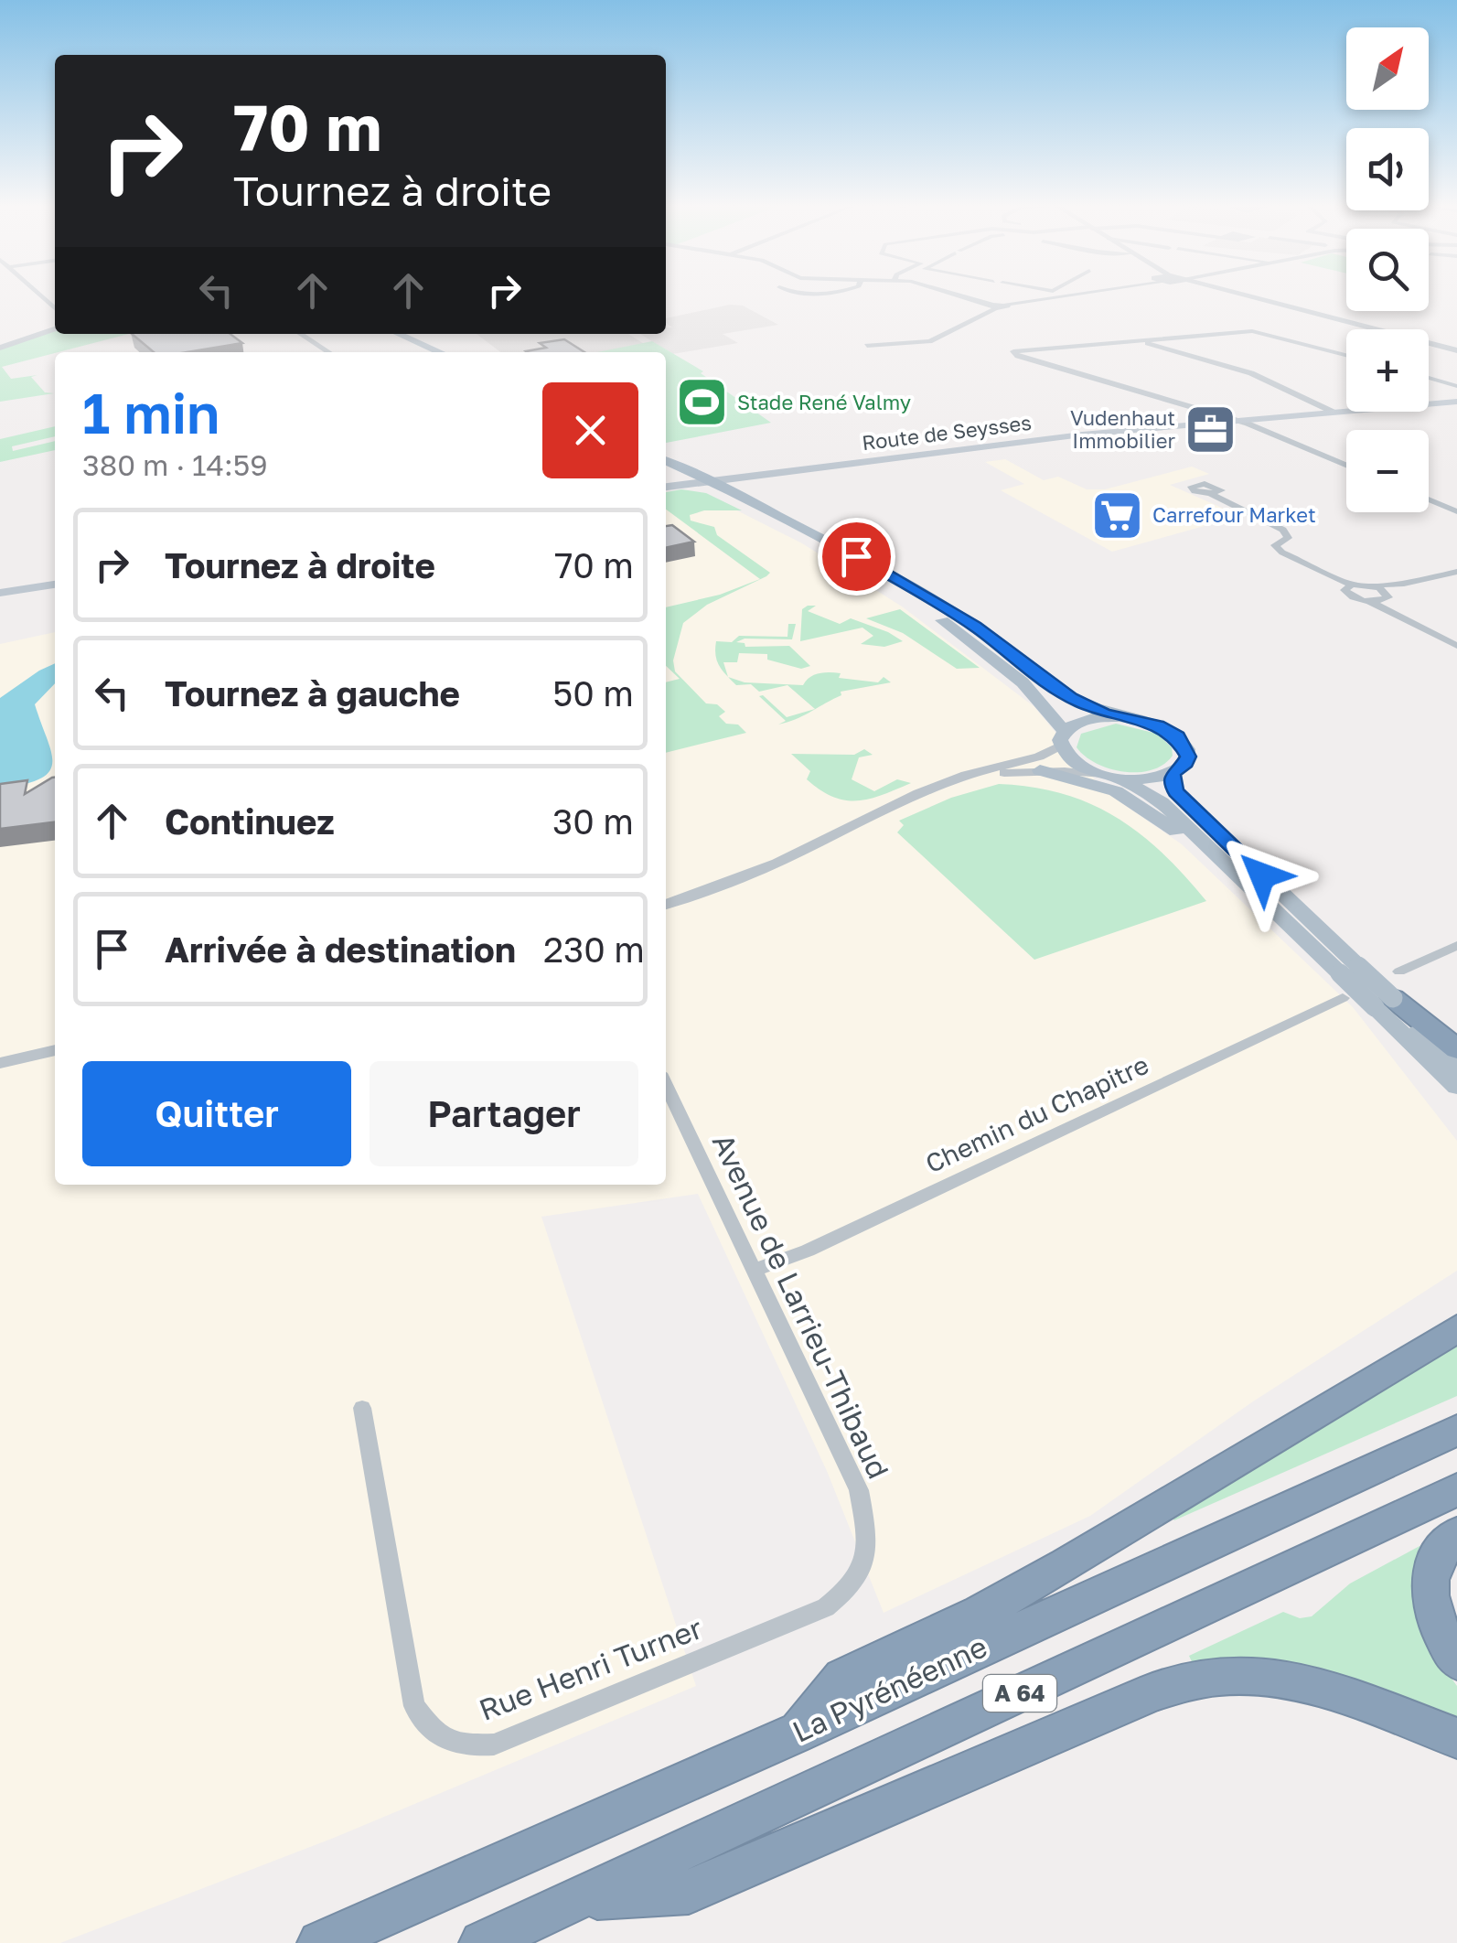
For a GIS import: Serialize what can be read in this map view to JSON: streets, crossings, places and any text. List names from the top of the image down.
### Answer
{
  "streets": {
    "highway": ["La Pyrénéenne", "A 64"],
    "main road": ["Route de Seysses"],
    "street": ["Chemin du Chapitre", "Avenue de Larrieu-Thibaud", "Rue Henri Turner"]
  },
  "crossings": [
    ["Chemin du Chapitre", "Avenue de Larrieu-Thibaud"],
    ["Avenue de Larrieu-Thibaud", "Rue Henri Turner"]
  ],
  "places": {
    "sports": ["Stade René Valmy"],
    "office": ["Vudenhaut Immobilier"],
    "supermarket": ["Carrefour Market"]
  },
  "north": "top right",
  "page": {
    "map_buttons": ["+", "−"],
    "turn": ["70 m", "Tournez à droite"],
    "heading": ["1 min", "380 m · 14:59"],
    "list": [
      {
        "name": "Tournez à droite",
        "value": "70 m"
      },
      {
        "name": "Tournez à gauche",
        "value": "50 m"
      },
      {
        "name": "Continuez",
        "value": "30 m"
      },
      {
        "name": "Arrivée à destination",
        "value": "230 m"
      }
    ],
    "buttons": ["Quitter", "Partager"]
  }
}
